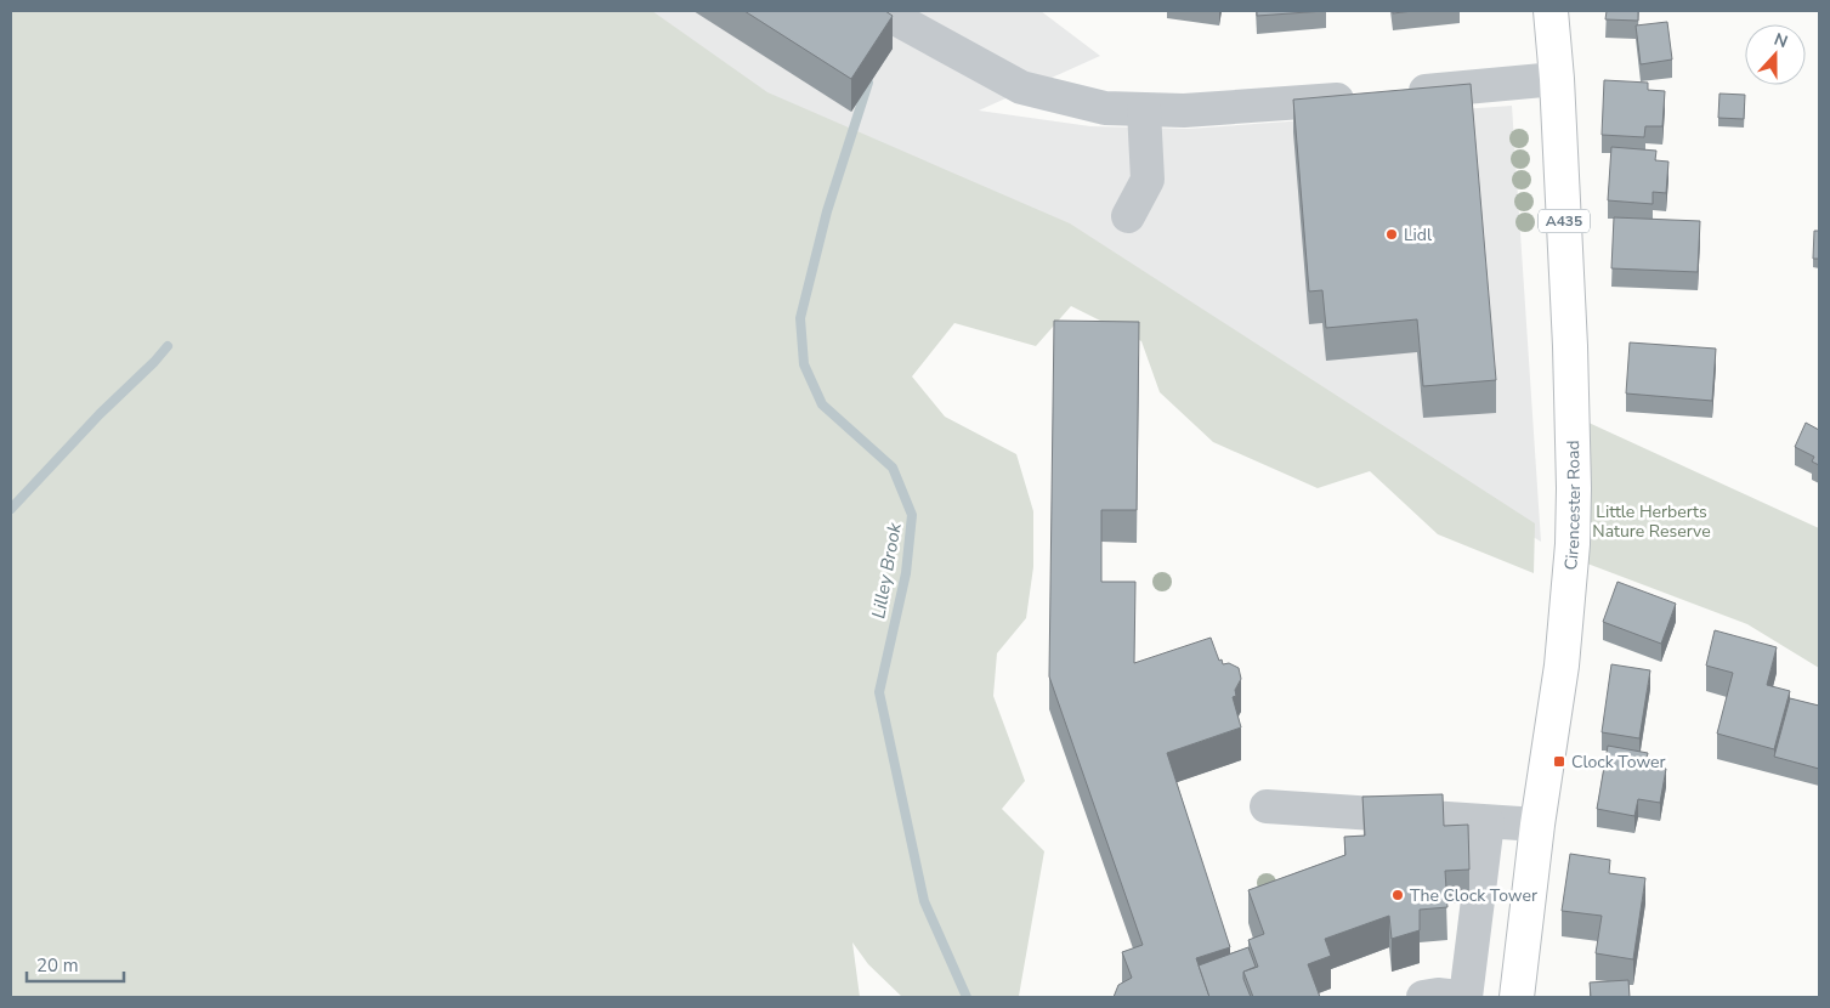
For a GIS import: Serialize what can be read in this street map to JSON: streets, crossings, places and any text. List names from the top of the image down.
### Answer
{
  "streets": {
    "main road": ["A435", "Cirencester Road"]
  },
  "water": ["Lilley Brook"],
  "parks": ["Little Herberts Nature Reserve"],
  "places": {
    "other": ["Lidl", "The Clock Tower"],
    "transit": ["Clock Tower"]
  },
  "scale_bar": "20 m",
  "north": "top"
}
